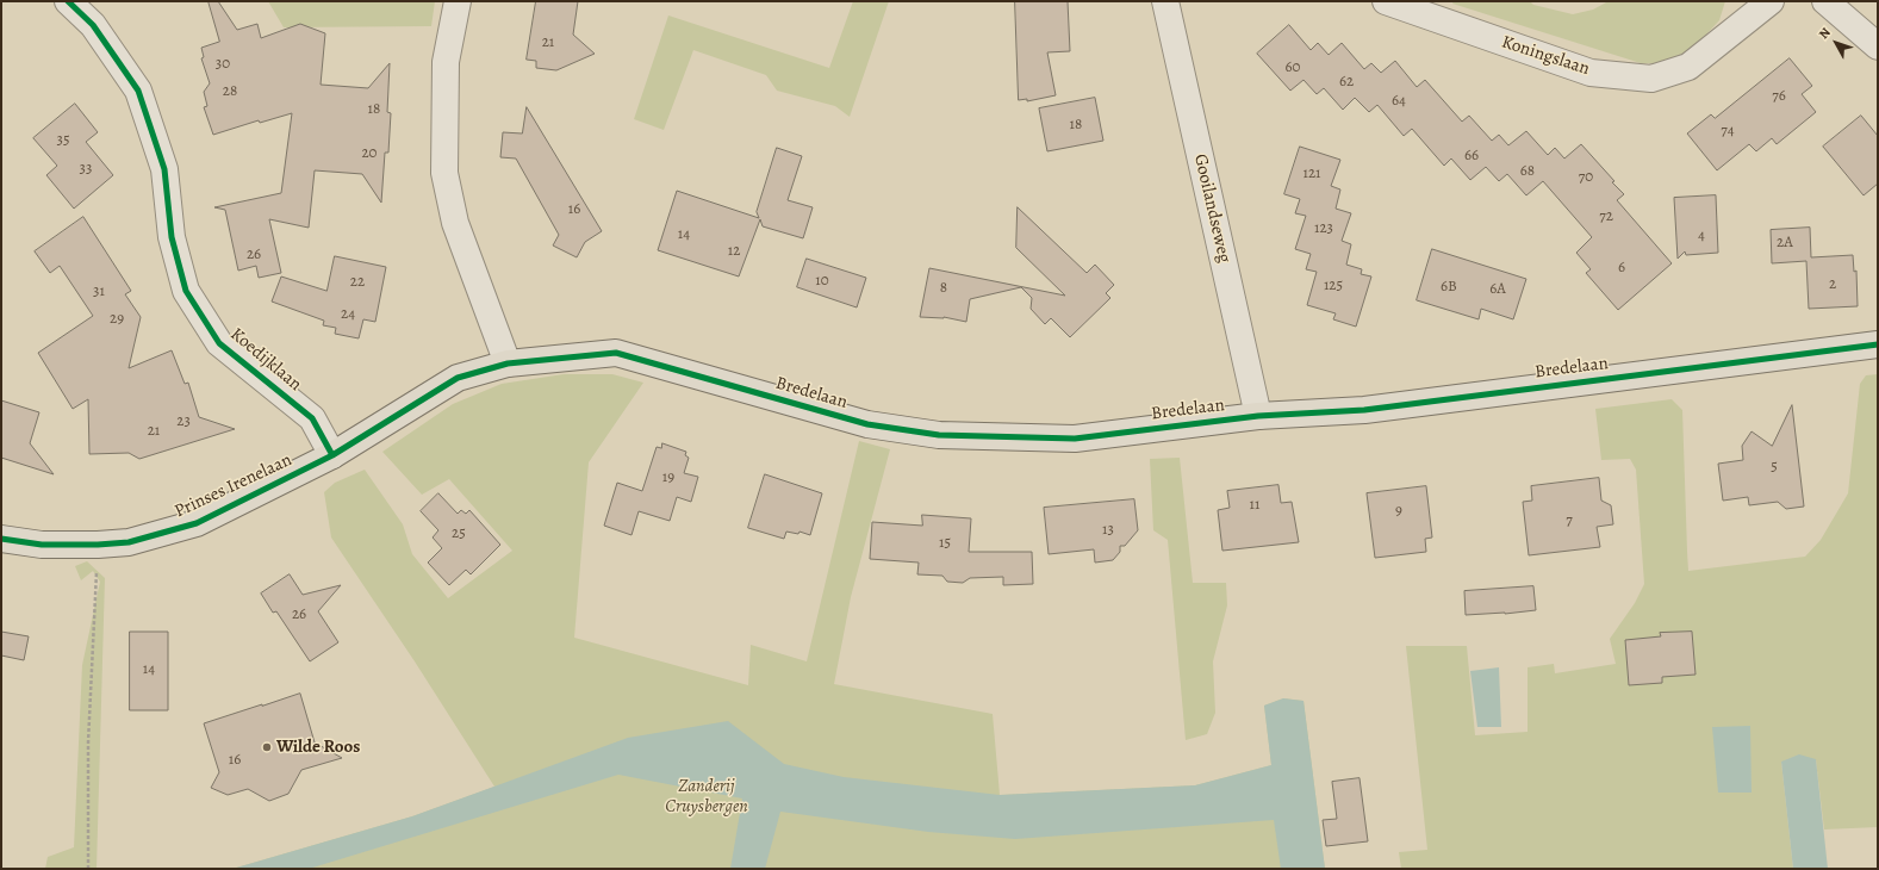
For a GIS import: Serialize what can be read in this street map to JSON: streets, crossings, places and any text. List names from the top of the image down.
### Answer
{
  "streets": {
    "main road": ["Bredelaan", "Prinses Irenelaan"],
    "street": ["Koningslaan", "Gooilandseweg", "Koedijklaan"]
  },
  "crossings": [
    ["Gooilandseweg", "Bredelaan"],
    ["Koedijklaan", "Prinses Irenelaan"]
  ],
  "parks": ["Zanderij Cruysbergen"],
  "places": ["Wilde Roos"],
  "house_numbers": [
    "21",
    "30",
    "60",
    "62",
    "28",
    "76",
    "64",
    "18",
    "18",
    "74",
    "35",
    "20",
    "66",
    "33",
    "68",
    "121",
    "70",
    "16",
    "72",
    "123",
    "14",
    "4",
    "2A",
    "12",
    "26",
    "6",
    "10",
    "22",
    "2",
    "125",
    "6B",
    "8",
    "6A",
    "31",
    "24",
    "29",
    "23",
    "21",
    "5",
    "19",
    "11",
    "9",
    "7",
    "13",
    "25",
    "15",
    "26",
    "14",
    "16"
  ],
  "north": "top left"
}
